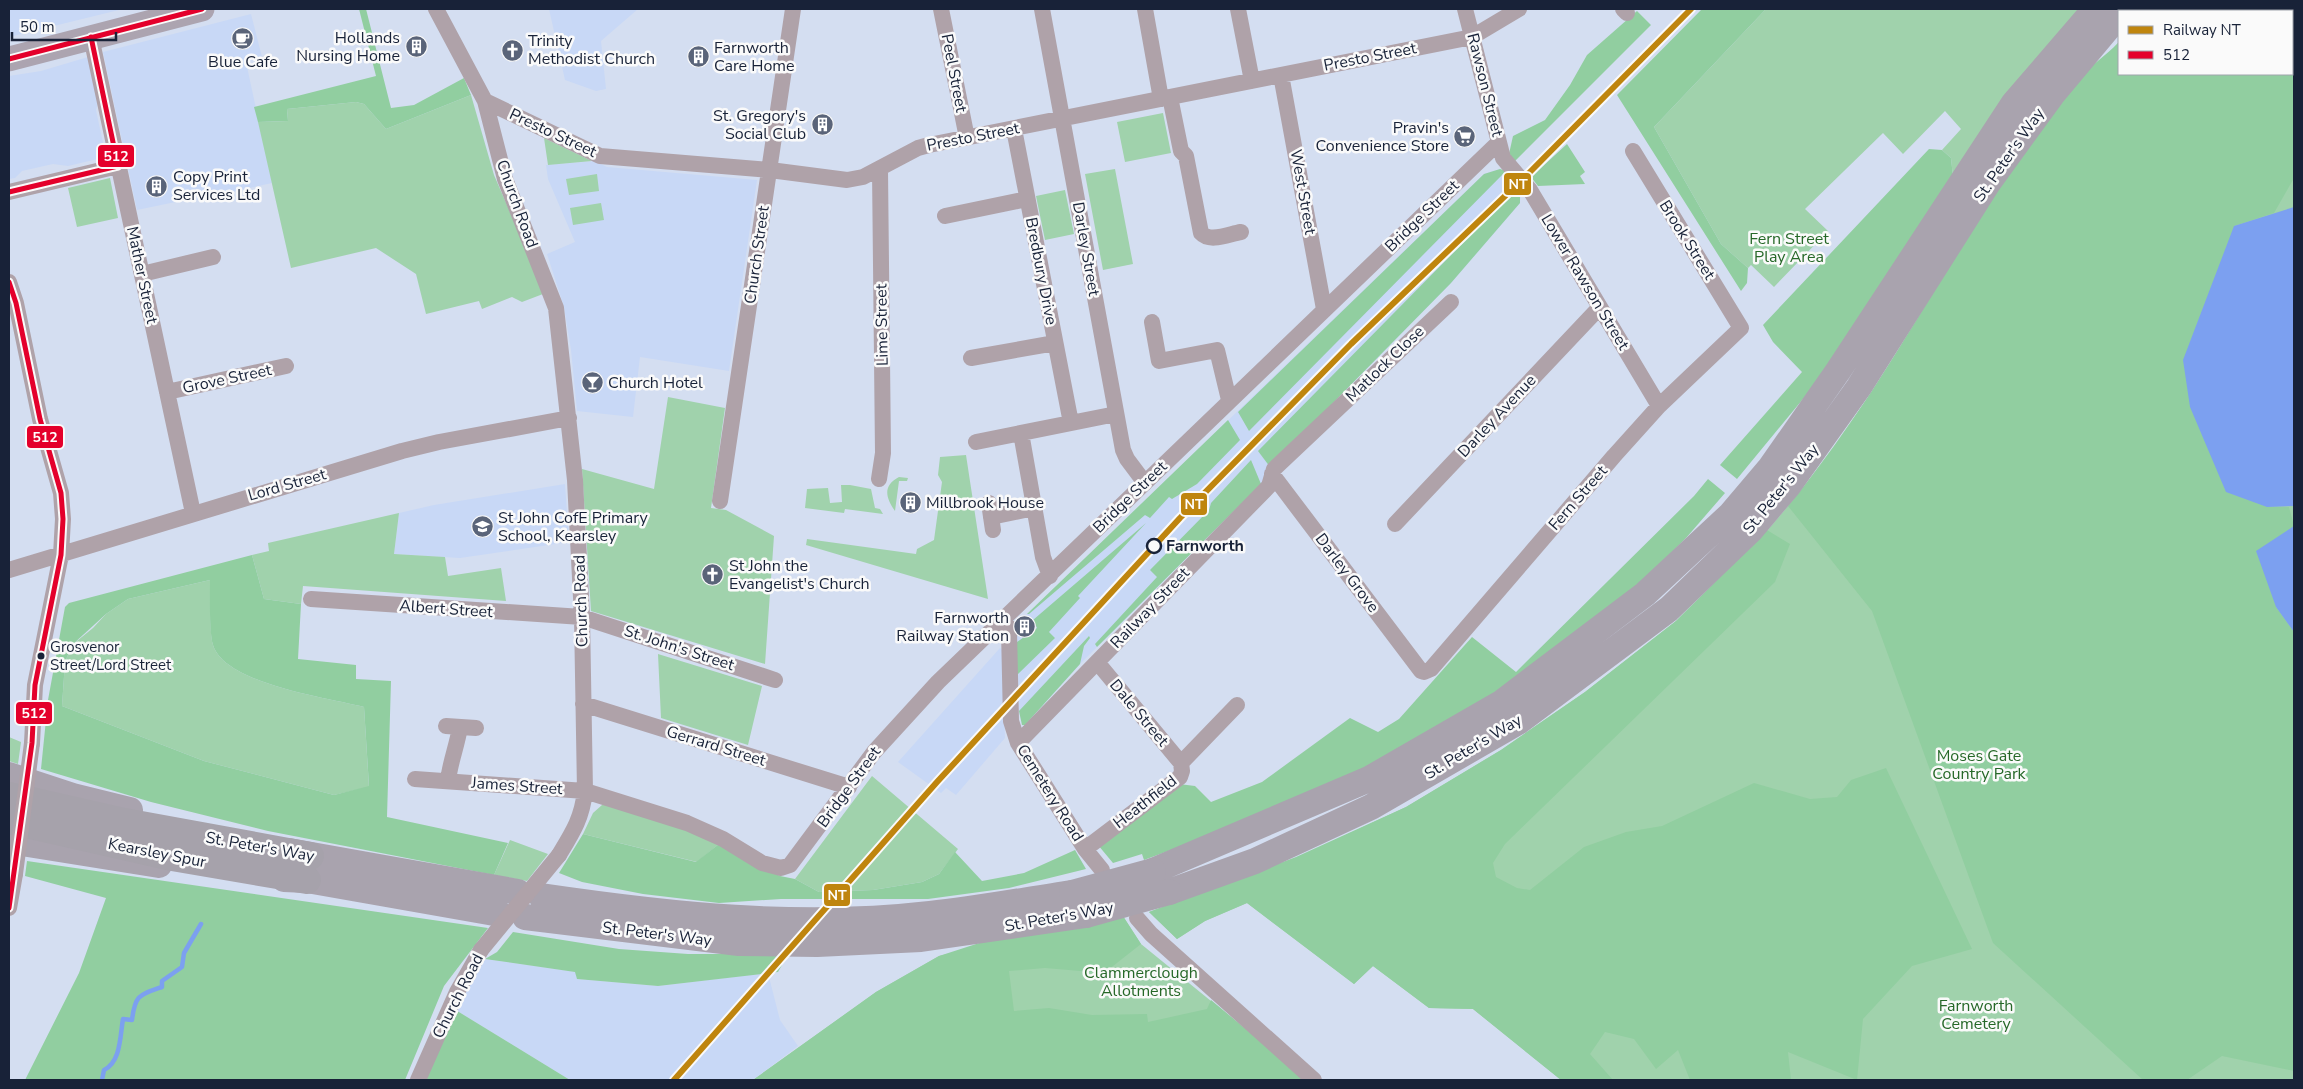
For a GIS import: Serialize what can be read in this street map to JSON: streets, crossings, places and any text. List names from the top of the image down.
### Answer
{
  "streets": {
    "highway": ["St. Peter's Way", "Kearsley Spur"],
    "street": [
      "Presto Street",
      "Peel Street",
      "Rawson Street",
      "West Street",
      "Church Road",
      "Bridge Street",
      "Brook Street",
      "Darley Street",
      "Church Street",
      "Bredbury Drive",
      "Mather Street",
      "Lower Rawson Street",
      "Lime Street",
      "Matlock Close",
      "Grove Street",
      "Darley Avenue",
      "Lord Street",
      "Fern Street",
      "Darley Grove",
      "Railway Street",
      "Albert Street",
      "St. John's Street",
      "Dale Street",
      "Gerrard Street",
      "James Street",
      "Cemetery Road",
      "Heathfield"
    ]
  },
  "crossings": [
    ["Presto Street", "Peel Street"],
    ["Presto Street", "Rawson Street"],
    ["Presto Street", "West Street"],
    ["Presto Street", "Church Road"],
    ["Presto Street", "Darley Street"],
    ["Presto Street", "Church Street"],
    ["Presto Street", "Bredbury Drive"],
    ["Presto Street", "Lime Street"],
    ["Rawson Street", "Bridge Street"],
    ["Rawson Street", "Lower Rawson Street"],
    ["St. Peter's Way", "Kearsley Spur"],
    ["West Street", "Bridge Street"],
    ["Church Road", "Lord Street"],
    ["Church Road", "Albert Street"],
    ["Church Road", "St. John's Street"],
    ["Church Road", "Gerrard Street"],
    ["Church Road", "James Street"],
    ["Bridge Street", "Darley Street"],
    ["Bridge Street", "Gerrard Street"],
    ["Bridge Street", "James Street"],
    ["Bridge Street", "Cemetery Road"],
    ["Brook Street", "Fern Street"],
    ["Mather Street", "Grove Street"],
    ["Mather Street", "Lord Street"],
    ["Lower Rawson Street", "Darley Avenue"],
    ["Lower Rawson Street", "Fern Street"],
    ["Matlock Close", "Railway Street"],
    ["Fern Street", "Darley Grove"],
    ["Darley Grove", "Railway Street"],
    ["Railway Street", "Dale Street"],
    ["Railway Street", "Cemetery Road"],
    ["Albert Street", "St. John's Street"],
    ["Dale Street", "Heathfield"],
    ["Cemetery Road", "Heathfield"]
  ],
  "parks": [
    "Fern Street Play Area",
    "Moses Gate Country Park",
    "Clammerclough Allotments",
    "Farnworth Cemetery"
  ],
  "places": {
    "cafe": ["Blue Cafe"],
    "building": [
      "Hollands Nursing Home",
      "Farnworth Care Home",
      "St. Gregory's Social Club",
      "Copy Print Services Ltd",
      "Millbrook House",
      "Farnworth Railway Station"
    ],
    "church": ["Trinity Methodist Church", "St John the Evangelist's Church"],
    "supermarket": ["Pravin's Convenience Store"],
    "bar": ["Church Hotel"],
    "school or university": ["St John CofE Primary School, Kearsley"],
    "other": ["Farnworth", "Grosvenor Street/Lord Street"]
  },
  "lines": ["rail line NT", "transit line 512"],
  "legend": ["Railway NT", "512"],
  "scale_bar": "50 m"
}
